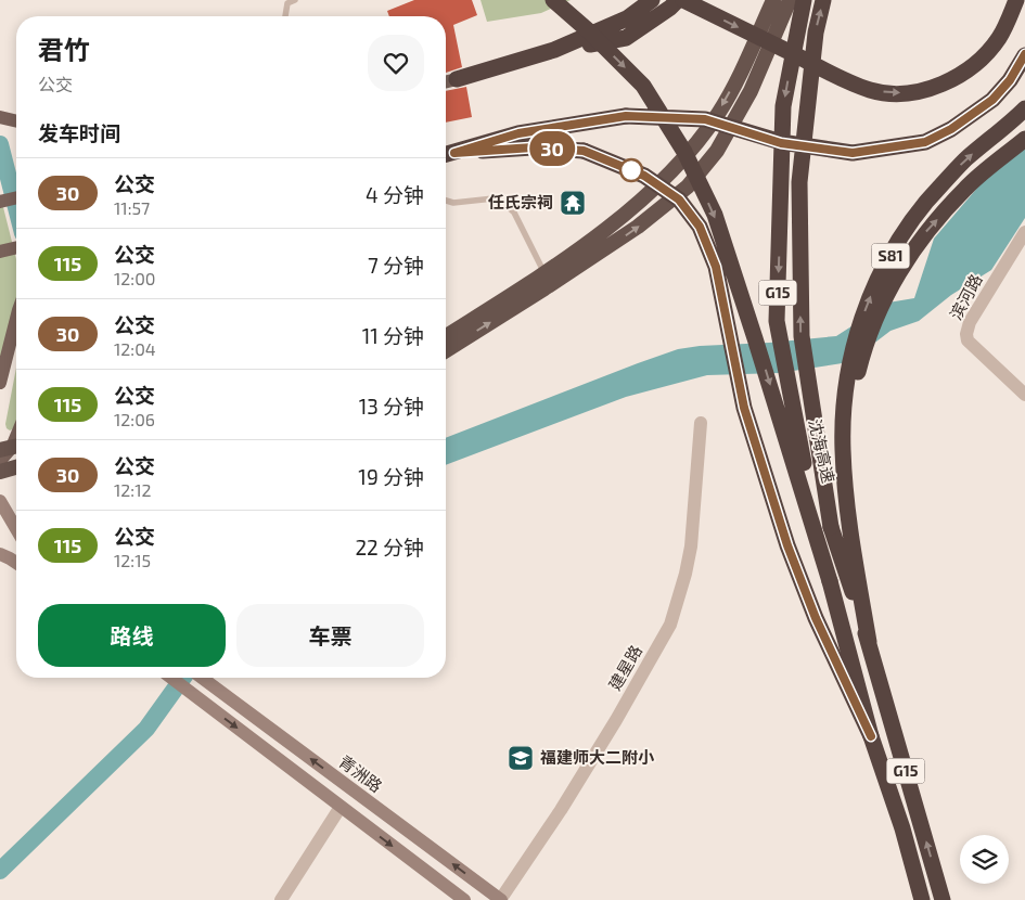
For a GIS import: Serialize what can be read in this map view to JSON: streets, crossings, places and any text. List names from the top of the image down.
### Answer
{
  "streets": {
    "highway": ["S81", "G15", "沈海高速"],
    "main road": ["青洲路"],
    "street": ["滨河路", "建星路"]
  },
  "crossings": [
    ["建星路", "青洲路"]
  ],
  "places": {
    "temple": ["任氏宗祠"],
    "school or university": ["福建师大二附小"]
  },
  "lines": ["bus line 30"],
  "page": {
    "on_map": "30",
    "heading": [
      ["君竹", "公交"],
      "发车时间"
    ],
    "list": [
      {
        "mark": "30",
        "name": "公交",
        "note": "11:57",
        "value": "4 分钟"
      },
      {
        "mark": "115",
        "name": "公交",
        "note": "12:00",
        "value": "7 分钟"
      },
      {
        "mark": "30",
        "name": "公交",
        "note": "12:04",
        "value": "11 分钟"
      },
      {
        "mark": "115",
        "name": "公交",
        "note": "12:06",
        "value": "13 分钟"
      },
      {
        "mark": "30",
        "name": "公交",
        "note": "12:12",
        "value": "19 分钟"
      },
      {
        "mark": "115",
        "name": "公交",
        "note": "12:15",
        "value": "22 分钟"
      }
    ],
    "buttons": ["路线", "车票"]
  }
}
